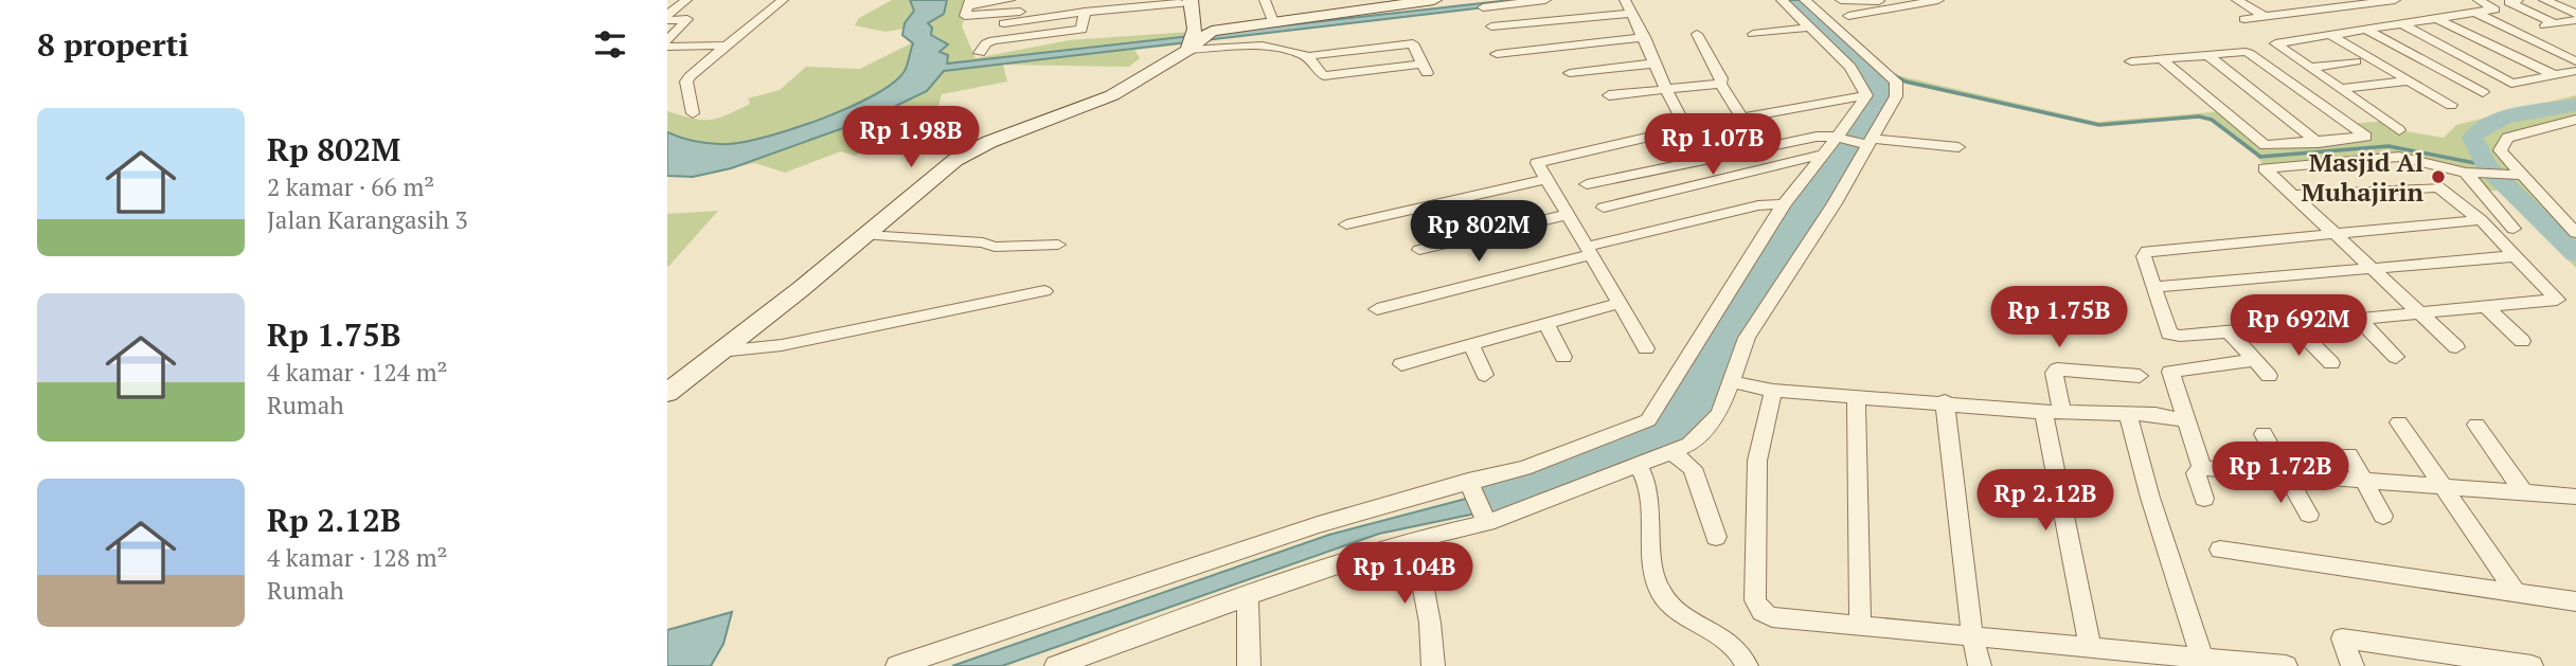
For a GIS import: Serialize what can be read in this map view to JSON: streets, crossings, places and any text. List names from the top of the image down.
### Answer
{
  "places": ["Masjid Al Muhajirin"],
  "page": {
    "heading": "8 properti",
    "list": [
      {
        "name": "Rp 802M",
        "note": "2 kamar · 66 m² · Jalan Karangasih 3"
      },
      {
        "name": "Rp 1.75B",
        "note": "4 kamar · 124 m² · Rumah"
      },
      {
        "name": "Rp 2.12B",
        "note": "4 kamar · 128 m² · Rumah"
      }
    ],
    "price": [
      "Rp 1.98B",
      "Rp 1.07B",
      "Rp 802M",
      "Rp 1.75B",
      "Rp 692M",
      "Rp 1.72B",
      "Rp 2.12B",
      "Rp 1.04B"
    ]
  }
}
